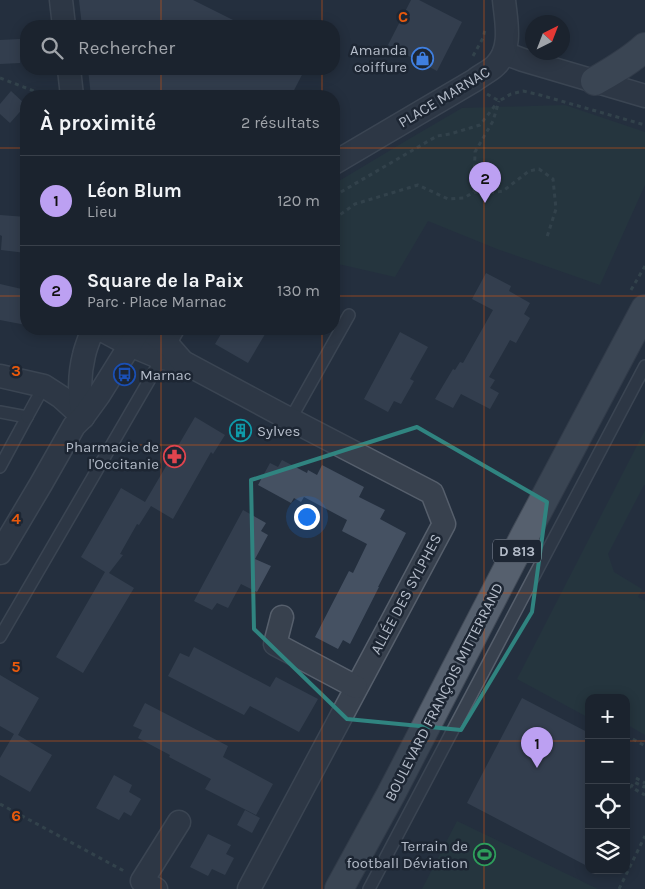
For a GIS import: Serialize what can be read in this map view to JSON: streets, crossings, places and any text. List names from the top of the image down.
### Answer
{
  "streets": {
    "main road": ["D 813", "BOULEVARD FRANÇOIS MITTERRAND"],
    "street": ["PLACE MARNAC", "ALLÉE DES SYLPHES"]
  },
  "places": {
    "shop": ["Amanda coiffure"],
    "bus stop": ["Marnac"],
    "building": ["Sylves"],
    "pharmacy": ["Pharmacie de l'Occitanie"],
    "sports": ["Terrain de football Déviation"]
  },
  "north": "top right",
  "page": {
    "search": "Rechercher",
    "heading": ["À proximité", "2 résultats"],
    "list": [
      {
        "mark": "1",
        "name": "Léon Blum",
        "note": "Lieu",
        "value": "120 m"
      },
      {
        "mark": "2",
        "name": "Square de la Paix",
        "note": "Parc · Place Marnac",
        "value": "130 m"
      }
    ],
    "pins": ["2", "1"],
    "map_buttons": ["+", "−"]
  },
  "grid": {
    "columns": ["C"],
    "rows": [
      "3",
      "4",
      "5",
      "6"
    ]
  }
}
